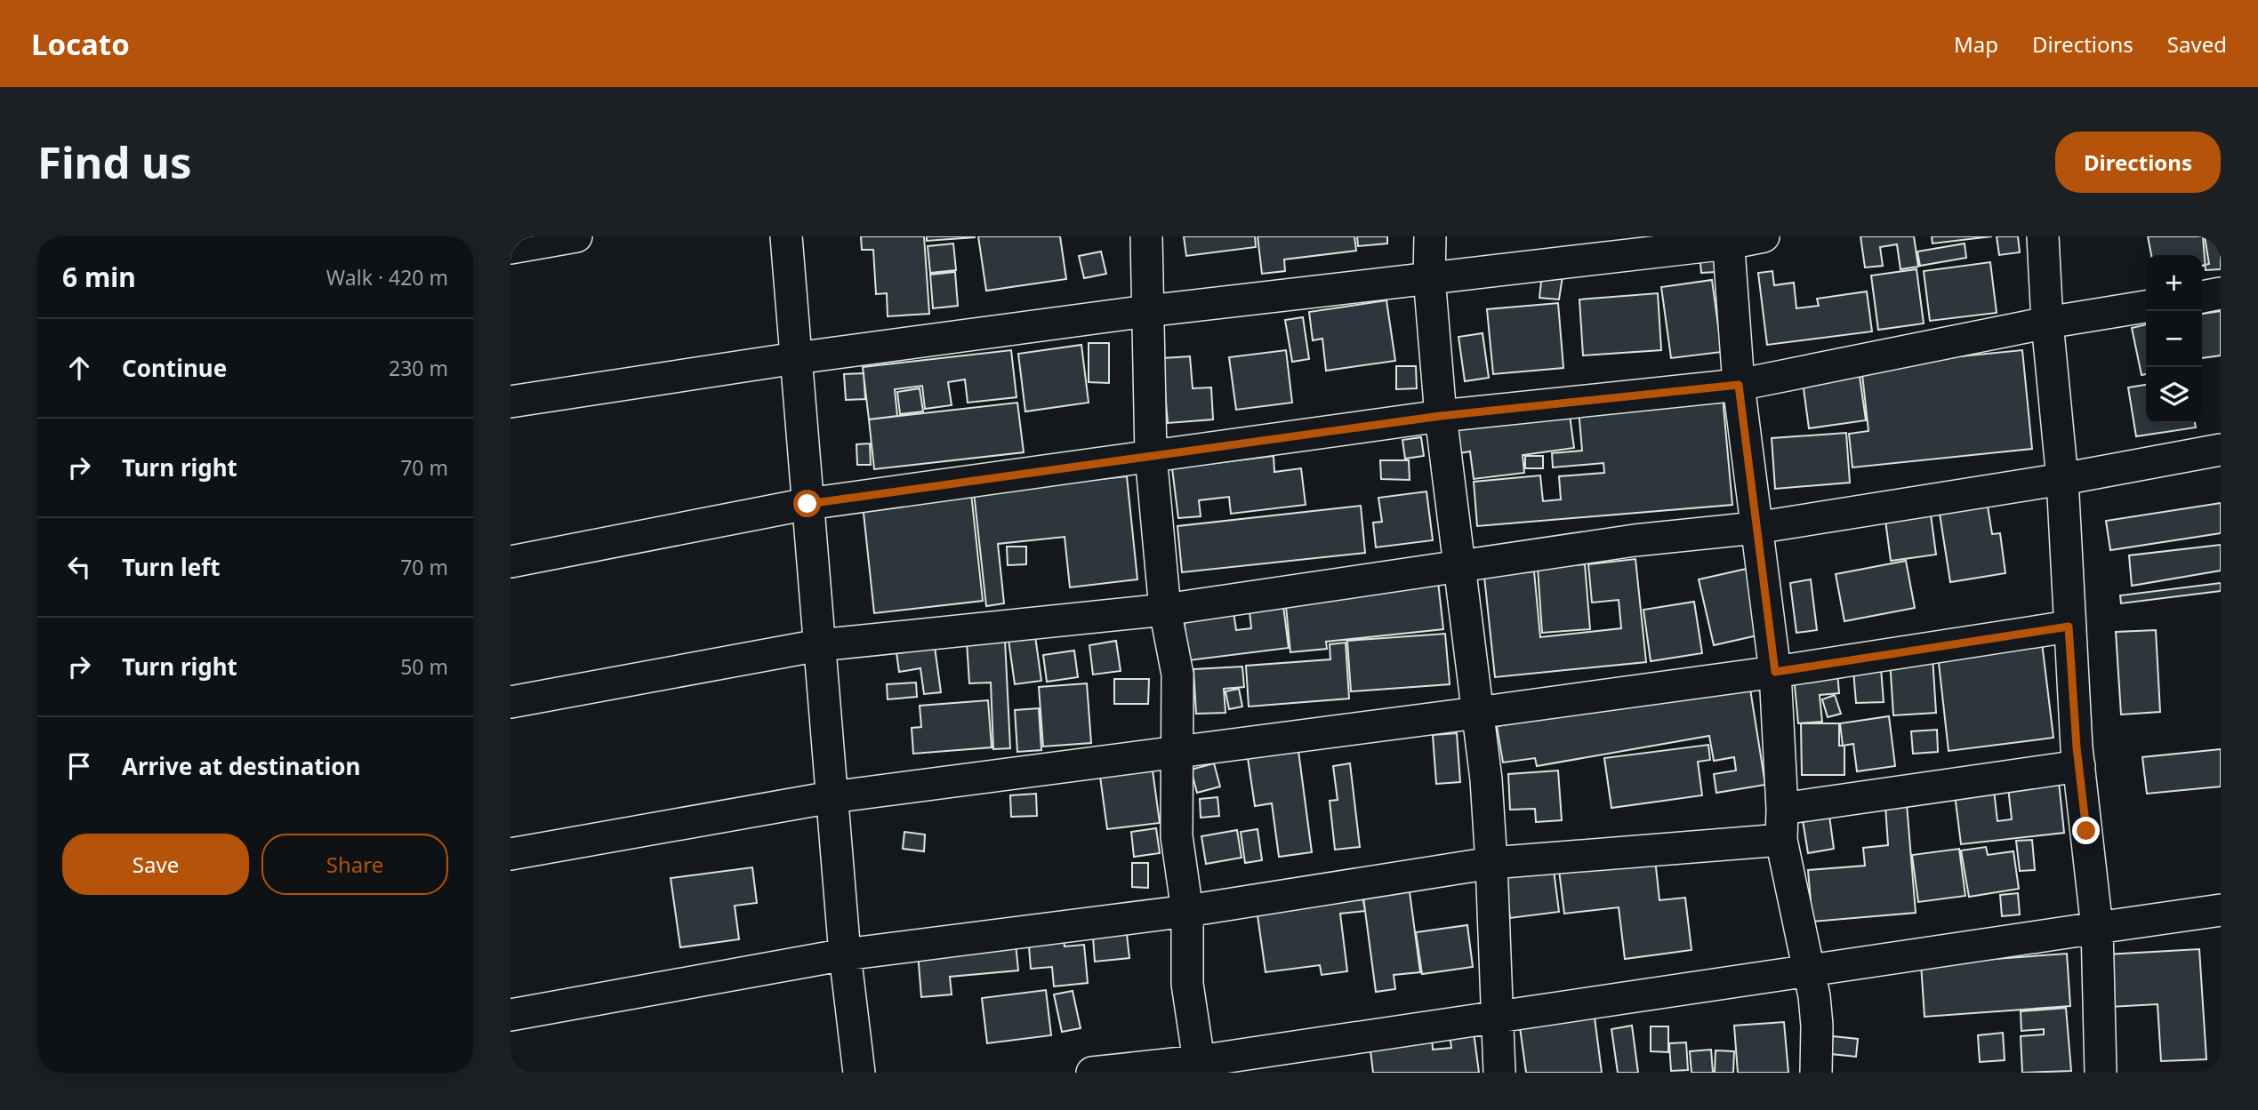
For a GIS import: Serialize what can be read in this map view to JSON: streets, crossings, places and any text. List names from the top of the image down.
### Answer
{
  "page": {
    "header": "Locato",
    "nav": ["Map", "Directions", "Saved"],
    "buttons": [
      "Directions",
      ["Save", "Share"]
    ],
    "title": "Find us",
    "heading": ["6 min", "Walk · 420 m"],
    "map_buttons": ["+", "−"],
    "list": [
      ["Continue", "230 m"],
      ["Turn right", "70 m"],
      ["Turn left", "70 m"],
      ["Turn right", "50 m"],
      "Arrive at destination"
    ]
  }
}
